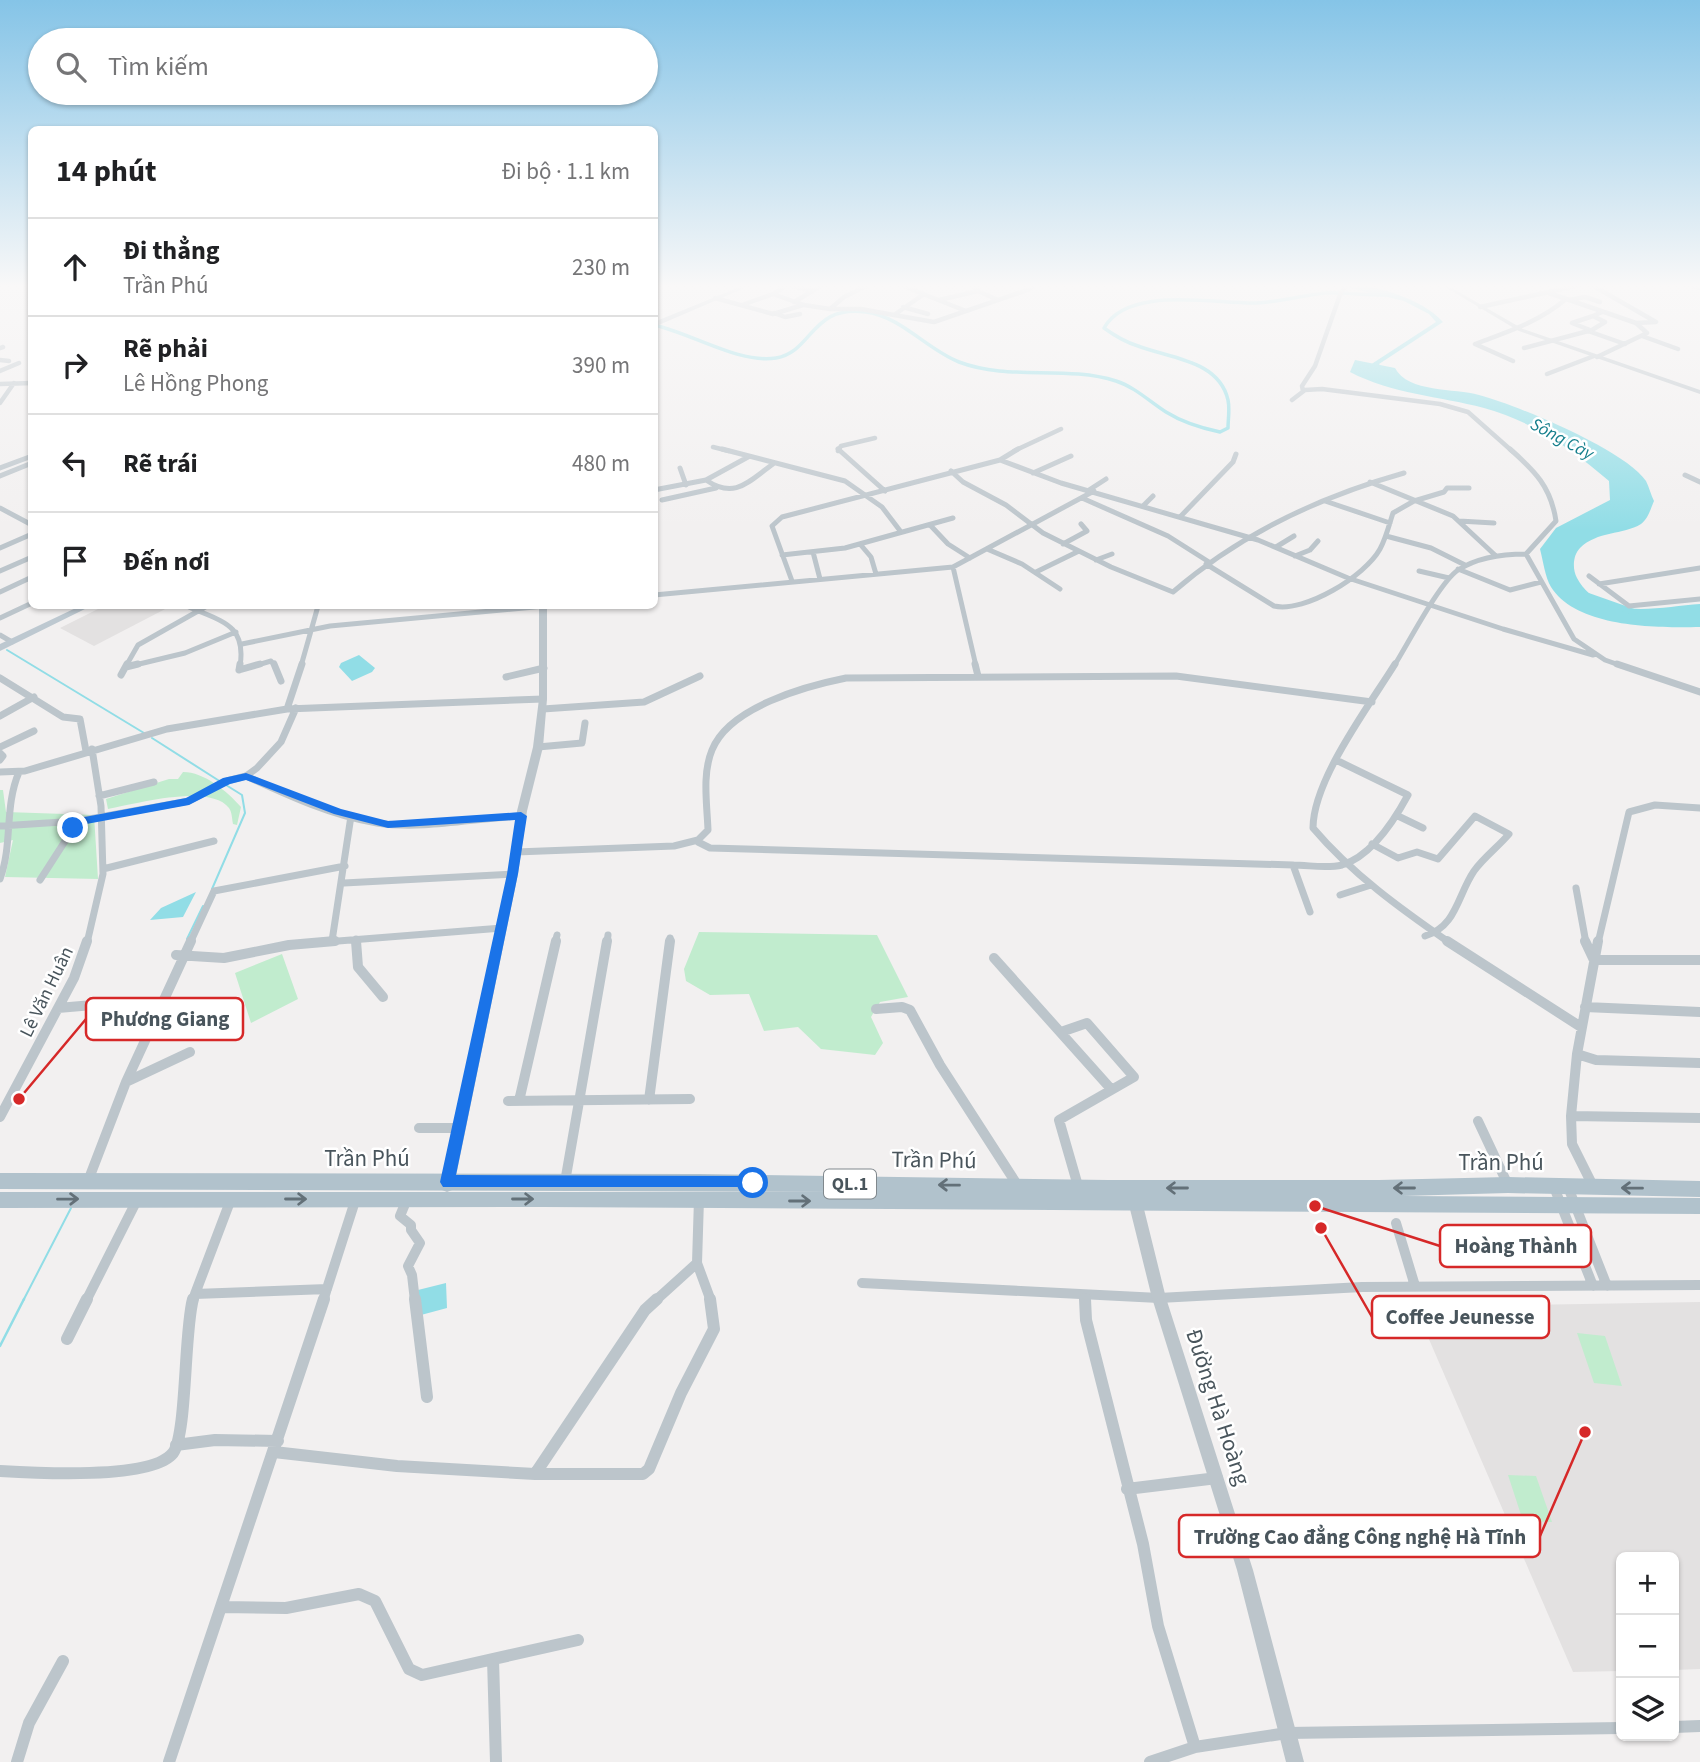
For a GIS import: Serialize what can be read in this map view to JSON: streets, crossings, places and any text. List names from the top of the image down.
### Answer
{
  "streets": {
    "main road": ["Trần Phú", "QL.1"],
    "street": ["Lê Văn Huân", "Đường Hà Hoàng"]
  },
  "crossings": [
    ["Trần Phú", "Đường Hà Hoàng"]
  ],
  "water": ["Sông Cày"],
  "places": [
    "Phương Giang",
    "Hoàng Thành",
    "Coffee Jeunesse",
    "Trường Cao đẳng Công nghệ Hà Tĩnh"
  ],
  "page": {
    "search": "Tìm kiếm",
    "heading": ["14 phút", "Đi bộ · 1.1 km"],
    "list": [
      ["Đi thẳng", "Trần Phú", "230 m"],
      ["Rẽ phải", "Lê Hồng Phong", "390 m"],
      ["Rẽ trái", "480 m"],
      "Đến nơi"
    ],
    "map_buttons": ["+", "−"]
  }
}
